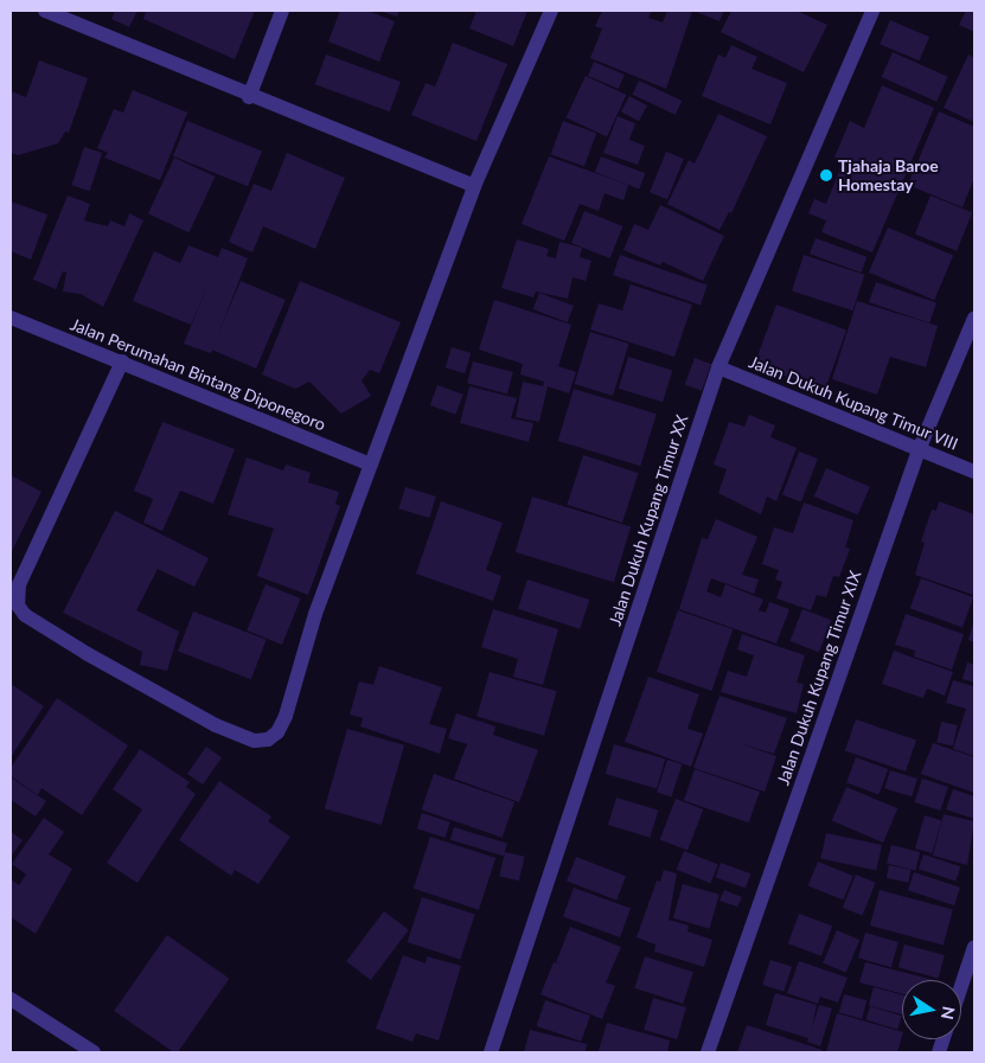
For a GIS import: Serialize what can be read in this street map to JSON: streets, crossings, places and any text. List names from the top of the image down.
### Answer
{
  "streets": {
    "street": [
      "Jalan Perumahan Bintang Diponegoro",
      "Jalan Dukuh Kupang Timur VIII",
      "Jalan Dukuh Kupang Timur XX",
      "Jalan Dukuh Kupang Timur XIX"
    ]
  },
  "crossings": [
    ["Jalan Dukuh Kupang Timur VIII", "Jalan Dukuh Kupang Timur XX"],
    ["Jalan Dukuh Kupang Timur VIII", "Jalan Dukuh Kupang Timur XIX"]
  ],
  "places": ["Tjahaja Baroe Homestay"],
  "north": "right"
}
